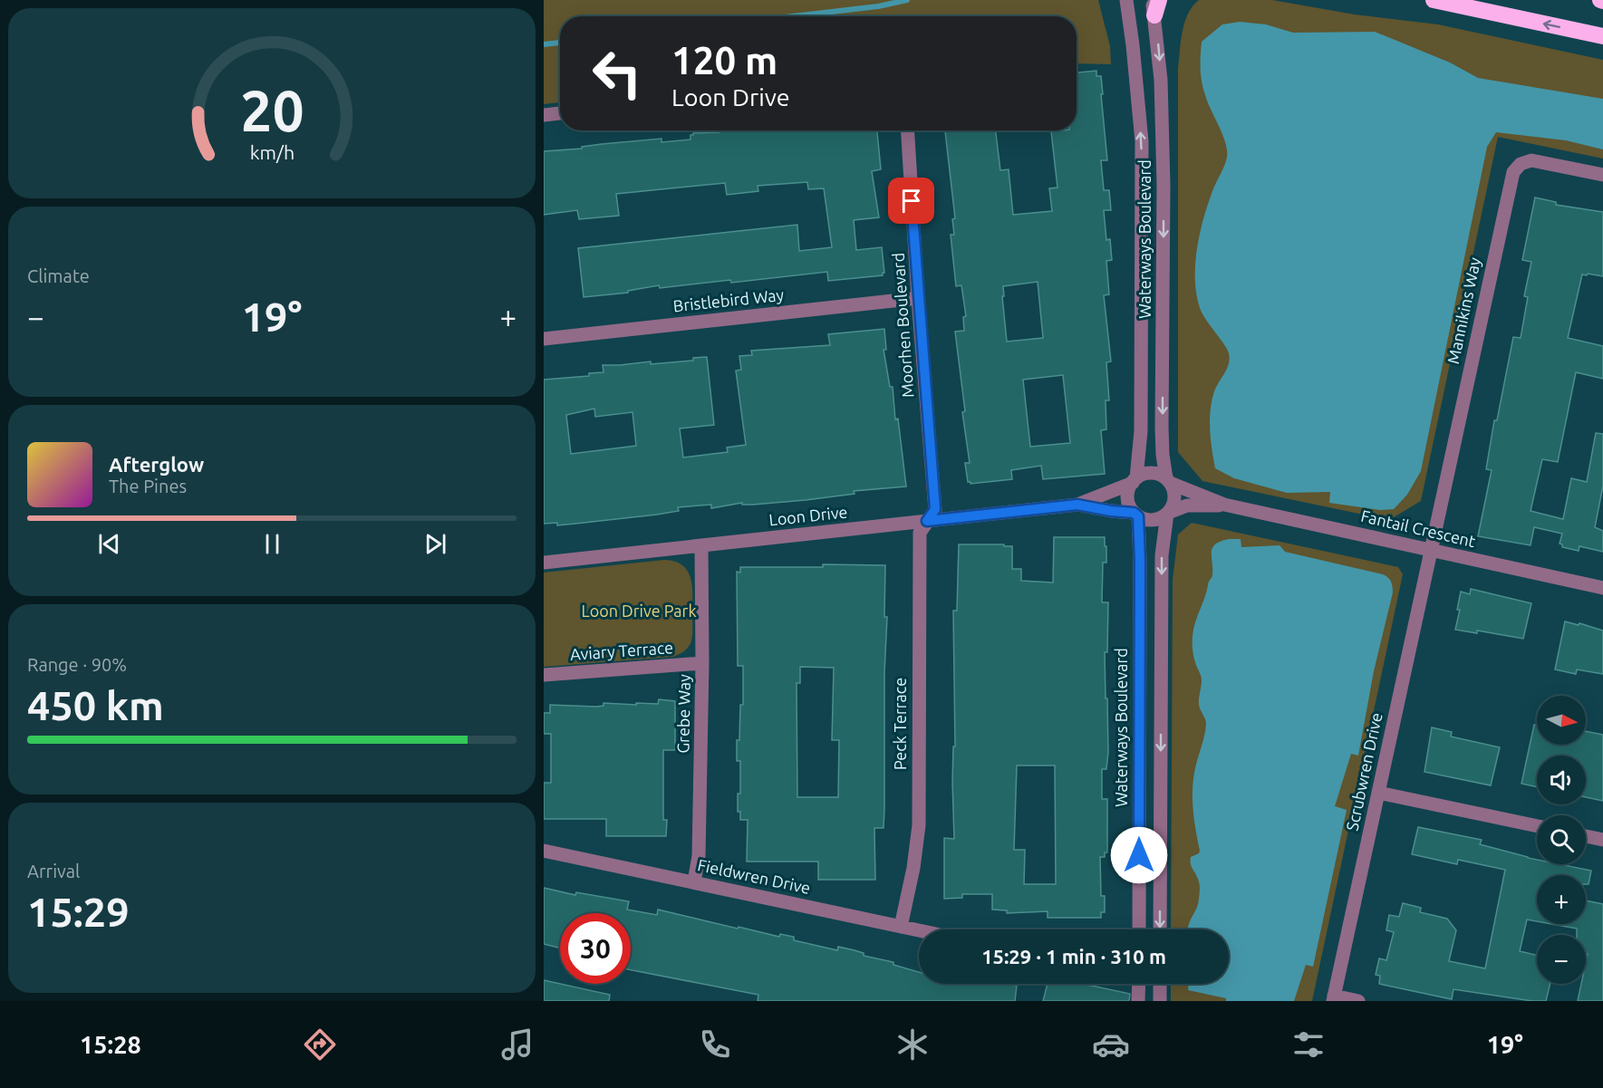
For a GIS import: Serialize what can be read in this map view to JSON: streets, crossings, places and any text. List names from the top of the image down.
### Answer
{
  "streets": {
    "street": [
      "Waterways Boulevard",
      "Bristlebird Way",
      "Mannikins Way",
      "Moorhen Boulevard",
      "Loon Drive",
      "Fantail Crescent",
      "Aviary Terrace",
      "Grebe Way",
      "Peck Terrace",
      "Scrubwren Drive",
      "Fieldwren Drive"
    ]
  },
  "crossings": [
    ["Waterways Boulevard", "Loon Drive"],
    ["Waterways Boulevard", "Fantail Crescent"],
    ["Bristlebird Way", "Moorhen Boulevard"],
    ["Mannikins Way", "Fantail Crescent"],
    ["Mannikins Way", "Scrubwren Drive"],
    ["Moorhen Boulevard", "Loon Drive"],
    ["Moorhen Boulevard", "Peck Terrace"],
    ["Loon Drive", "Fantail Crescent"],
    ["Loon Drive", "Grebe Way"],
    ["Loon Drive", "Peck Terrace"],
    ["Fantail Crescent", "Scrubwren Drive"],
    ["Aviary Terrace", "Grebe Way"],
    ["Grebe Way", "Fieldwren Drive"],
    ["Peck Terrace", "Fieldwren Drive"]
  ],
  "parks": ["Loon Drive Park"],
  "north": "right",
  "page": {
    "turn": ["120 m", "Loon Drive"],
    "tile": [
      "Climate",
      ["Range · 90%", "450 km"],
      ["Arrival", "15:29"]
    ],
    "heat": ["−", "19°", "+"],
    "song": ["Afterglow", "The Pines"],
    "map_buttons": ["+", "−"],
    "limit": "30",
    "trip": "15:29 · 1 min · 310 m",
    "tabs": ["15:28", "19°"],
    "gauge": ["20", "km/h"]
  }
}
